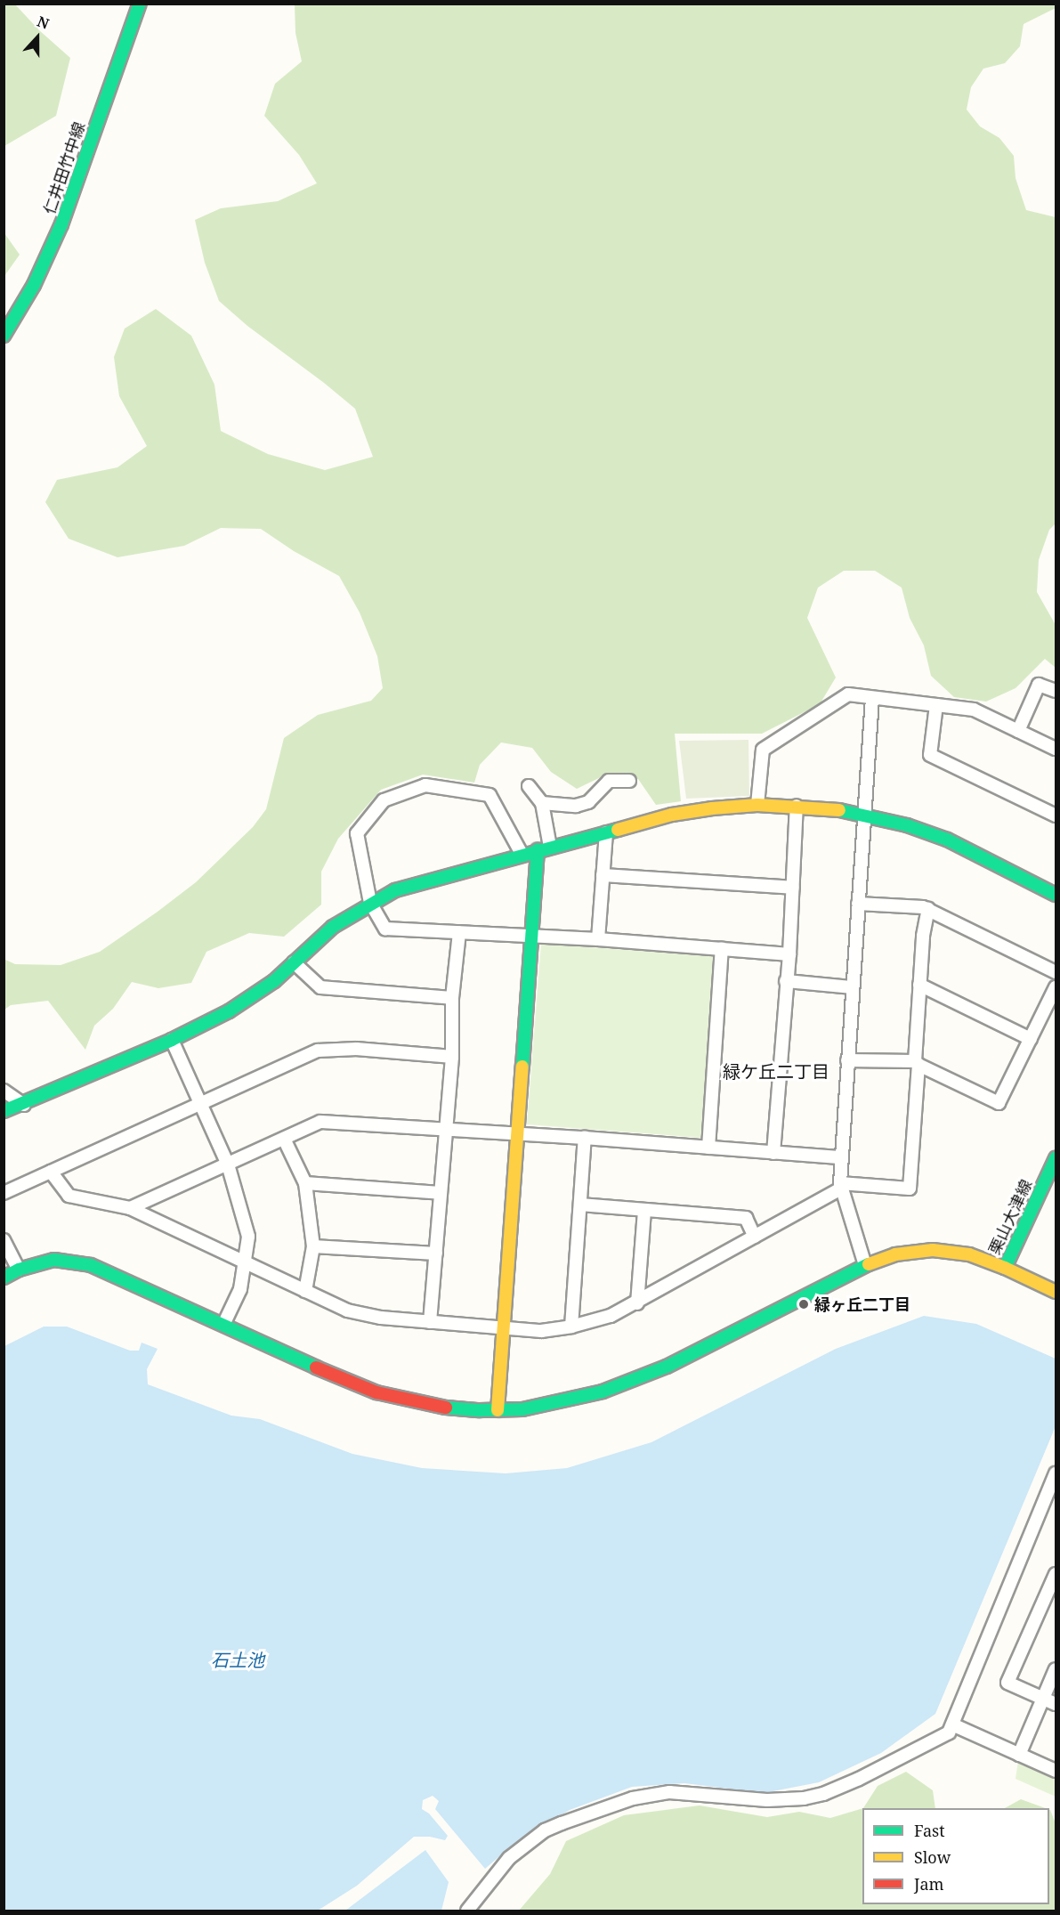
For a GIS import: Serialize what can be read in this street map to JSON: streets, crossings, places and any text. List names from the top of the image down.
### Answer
{
  "streets": {
    "street": ["仁井田竹中線", "栗山大津線"]
  },
  "districts": ["緑ケ丘二丁目"],
  "water": ["石土池"],
  "places": ["緑ヶ丘二丁目"],
  "legend": ["Fast", "Slow", "Jam"],
  "north": "top"
}
